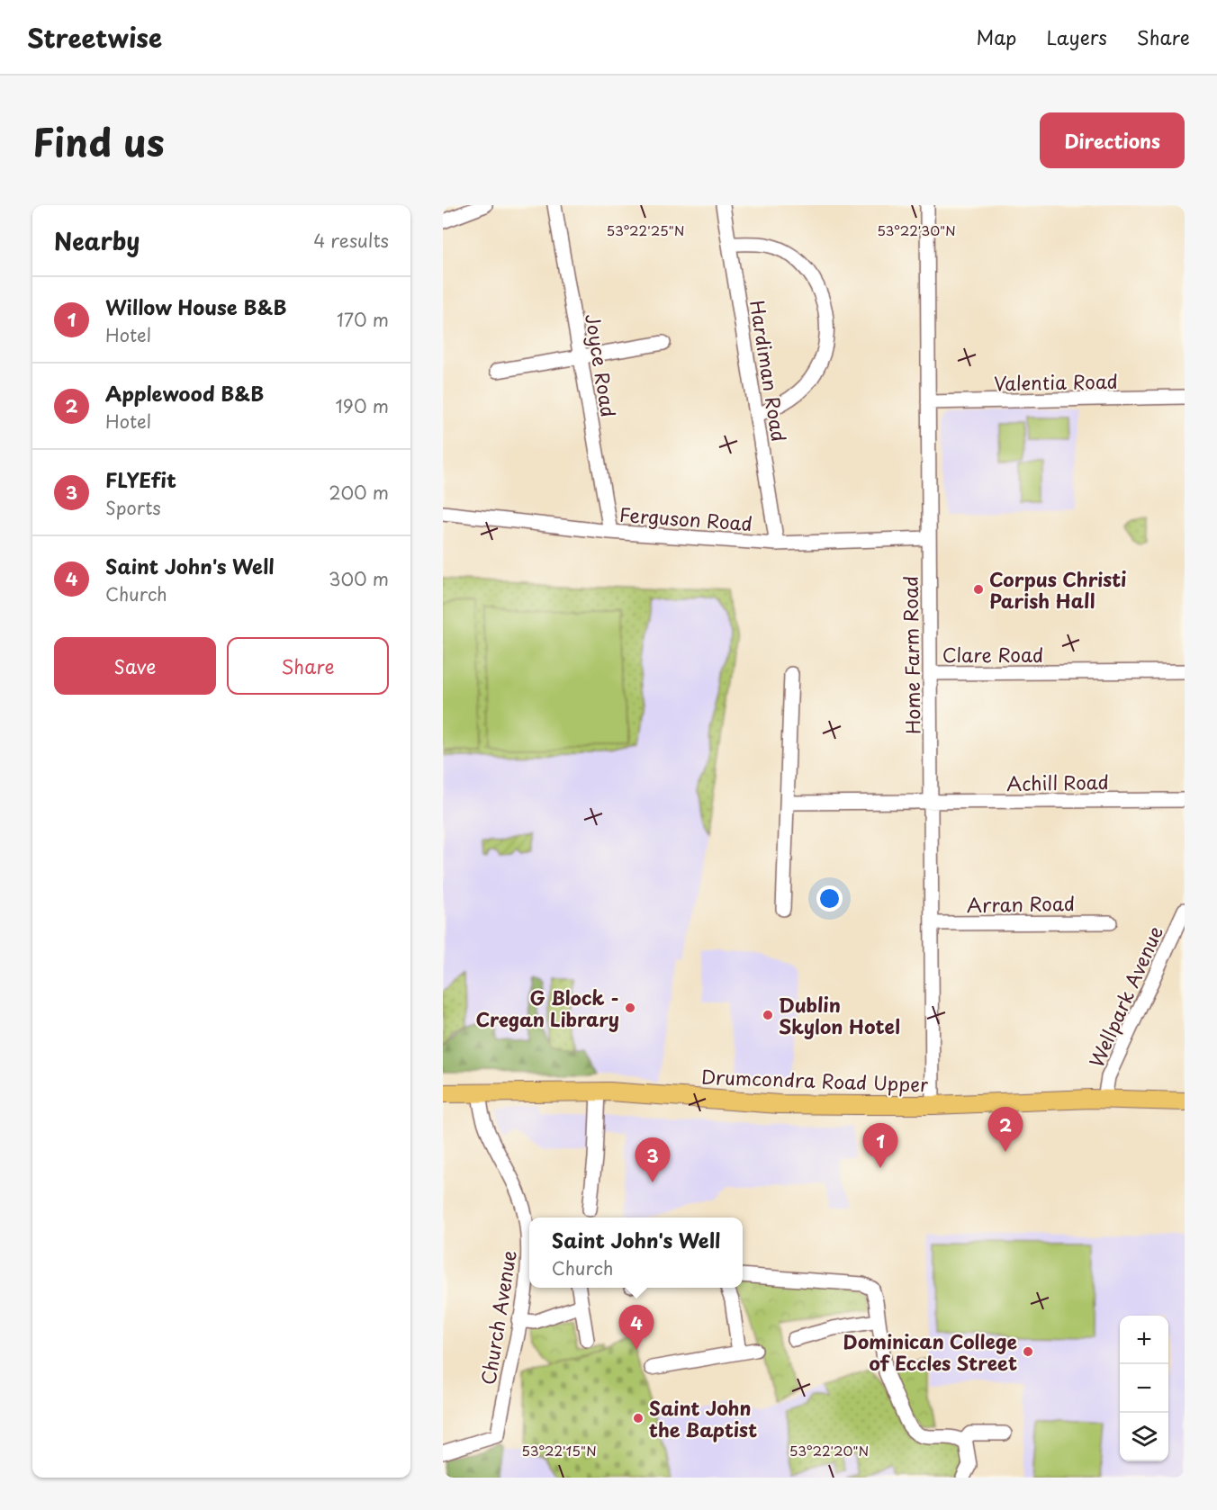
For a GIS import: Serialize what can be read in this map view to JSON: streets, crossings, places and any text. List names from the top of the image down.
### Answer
{
  "streets": {
    "main road": ["Drumcondra Road Upper"],
    "street": [
      "Joyce Road",
      "Hardiman Road",
      "Valentia Road",
      "Ferguson Road",
      "Clare Road",
      "Home Farm Road",
      "Achill Road",
      "Arran Road",
      "Wellpark Avenue",
      "Church Avenue"
    ]
  },
  "crossings": [
    ["Joyce Road", "Ferguson Road"],
    ["Hardiman Road", "Ferguson Road"],
    ["Valentia Road", "Home Farm Road"],
    ["Ferguson Road", "Home Farm Road"],
    ["Clare Road", "Home Farm Road"],
    ["Home Farm Road", "Achill Road"],
    ["Home Farm Road", "Arran Road"],
    ["Home Farm Road", "Drumcondra Road Upper"],
    ["Wellpark Avenue", "Drumcondra Road Upper"],
    ["Drumcondra Road Upper", "Church Avenue"]
  ],
  "places": [
    "Corpus Christi Parish Hall",
    "G Block - Cregan Library",
    "Dublin Skylon Hotel",
    "Dominican College of Eccles Street",
    "Saint John the Baptist"
  ],
  "page": {
    "header": "Streetwise",
    "nav": ["Map", "Layers", "Share"],
    "title": "Find us",
    "buttons": [
      "Directions",
      ["Save", "Share"]
    ],
    "heading": ["Nearby", "4 results"],
    "list": [
      {
        "mark": "1",
        "name": "Willow House B&B",
        "note": "Hotel",
        "value": "170 m"
      },
      {
        "mark": "2",
        "name": "Applewood B&B",
        "note": "Hotel",
        "value": "190 m"
      },
      {
        "mark": "3",
        "name": "FLYEfit",
        "note": "Sports",
        "value": "200 m"
      },
      {
        "mark": "4",
        "name": "Saint John's Well",
        "note": "Church",
        "value": "300 m"
      }
    ],
    "pins": [
      "2",
      "1",
      "3",
      "4"
    ],
    "popup": ["Saint John's Well", "Church"],
    "map_buttons": ["+", "−"]
  },
  "coordinates": [
    "53°22'25\"N",
    "53°22'30\"N",
    "53°22'15\"N",
    "53°22'20\"N"
  ]
}
